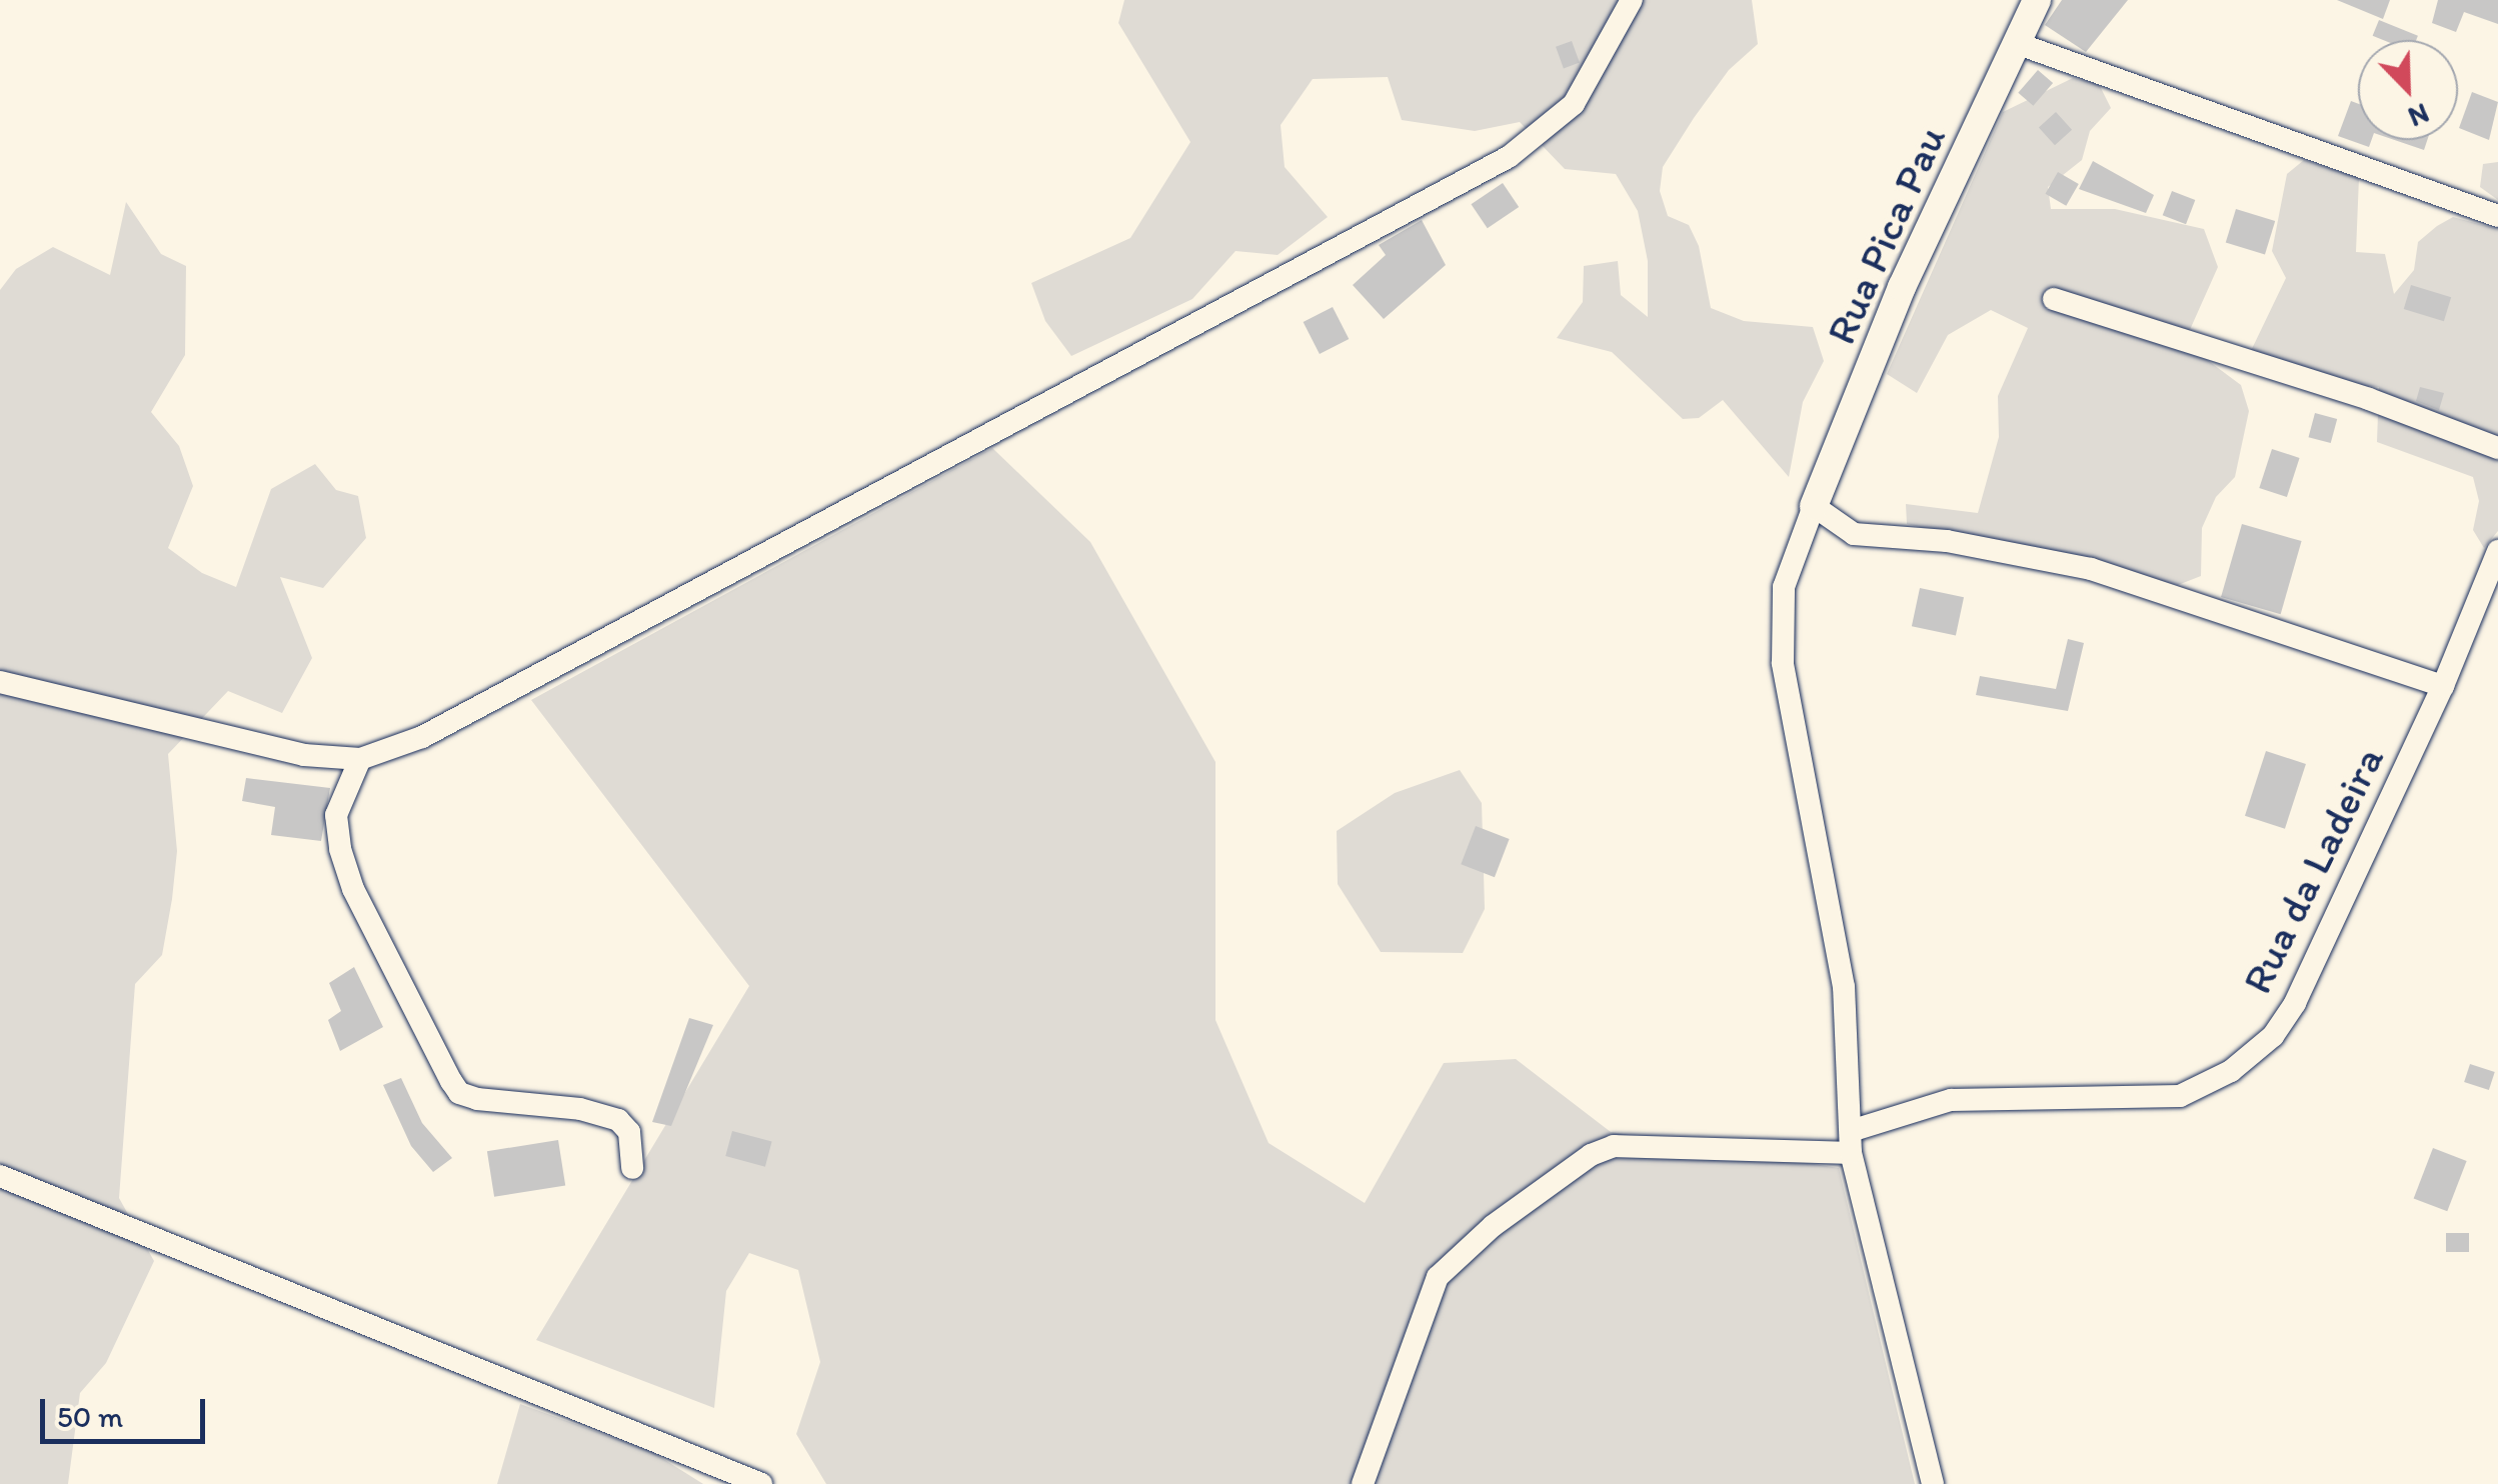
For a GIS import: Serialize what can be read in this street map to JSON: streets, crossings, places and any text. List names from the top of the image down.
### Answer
{
  "streets": {
    "street": ["Rua Pica Pau", "Rua da Ladeira"]
  },
  "scale_bar": "50 m",
  "north": "bottom right"
}
